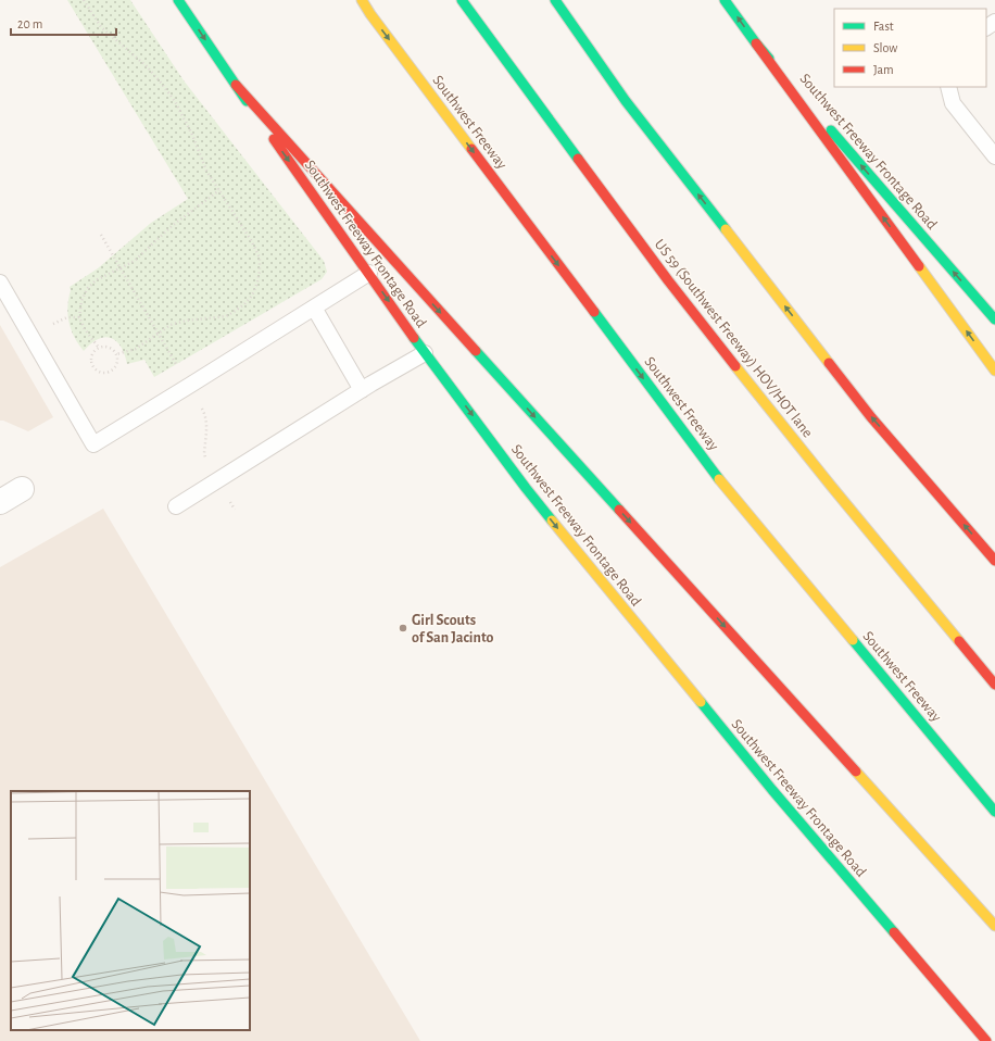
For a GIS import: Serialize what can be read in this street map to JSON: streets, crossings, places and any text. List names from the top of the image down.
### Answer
{
  "streets": {
    "main road": ["Southwest Freeway", "Southwest Freeway Frontage Road", "US 59 (Southwest Freeway) HOV/HOT lane"]
  },
  "one_way": ["Southwest Freeway"],
  "places": ["Girl Scouts of San Jacinto"],
  "legend": ["Fast", "Slow", "Jam"],
  "scale_bar": "20 m"
}
